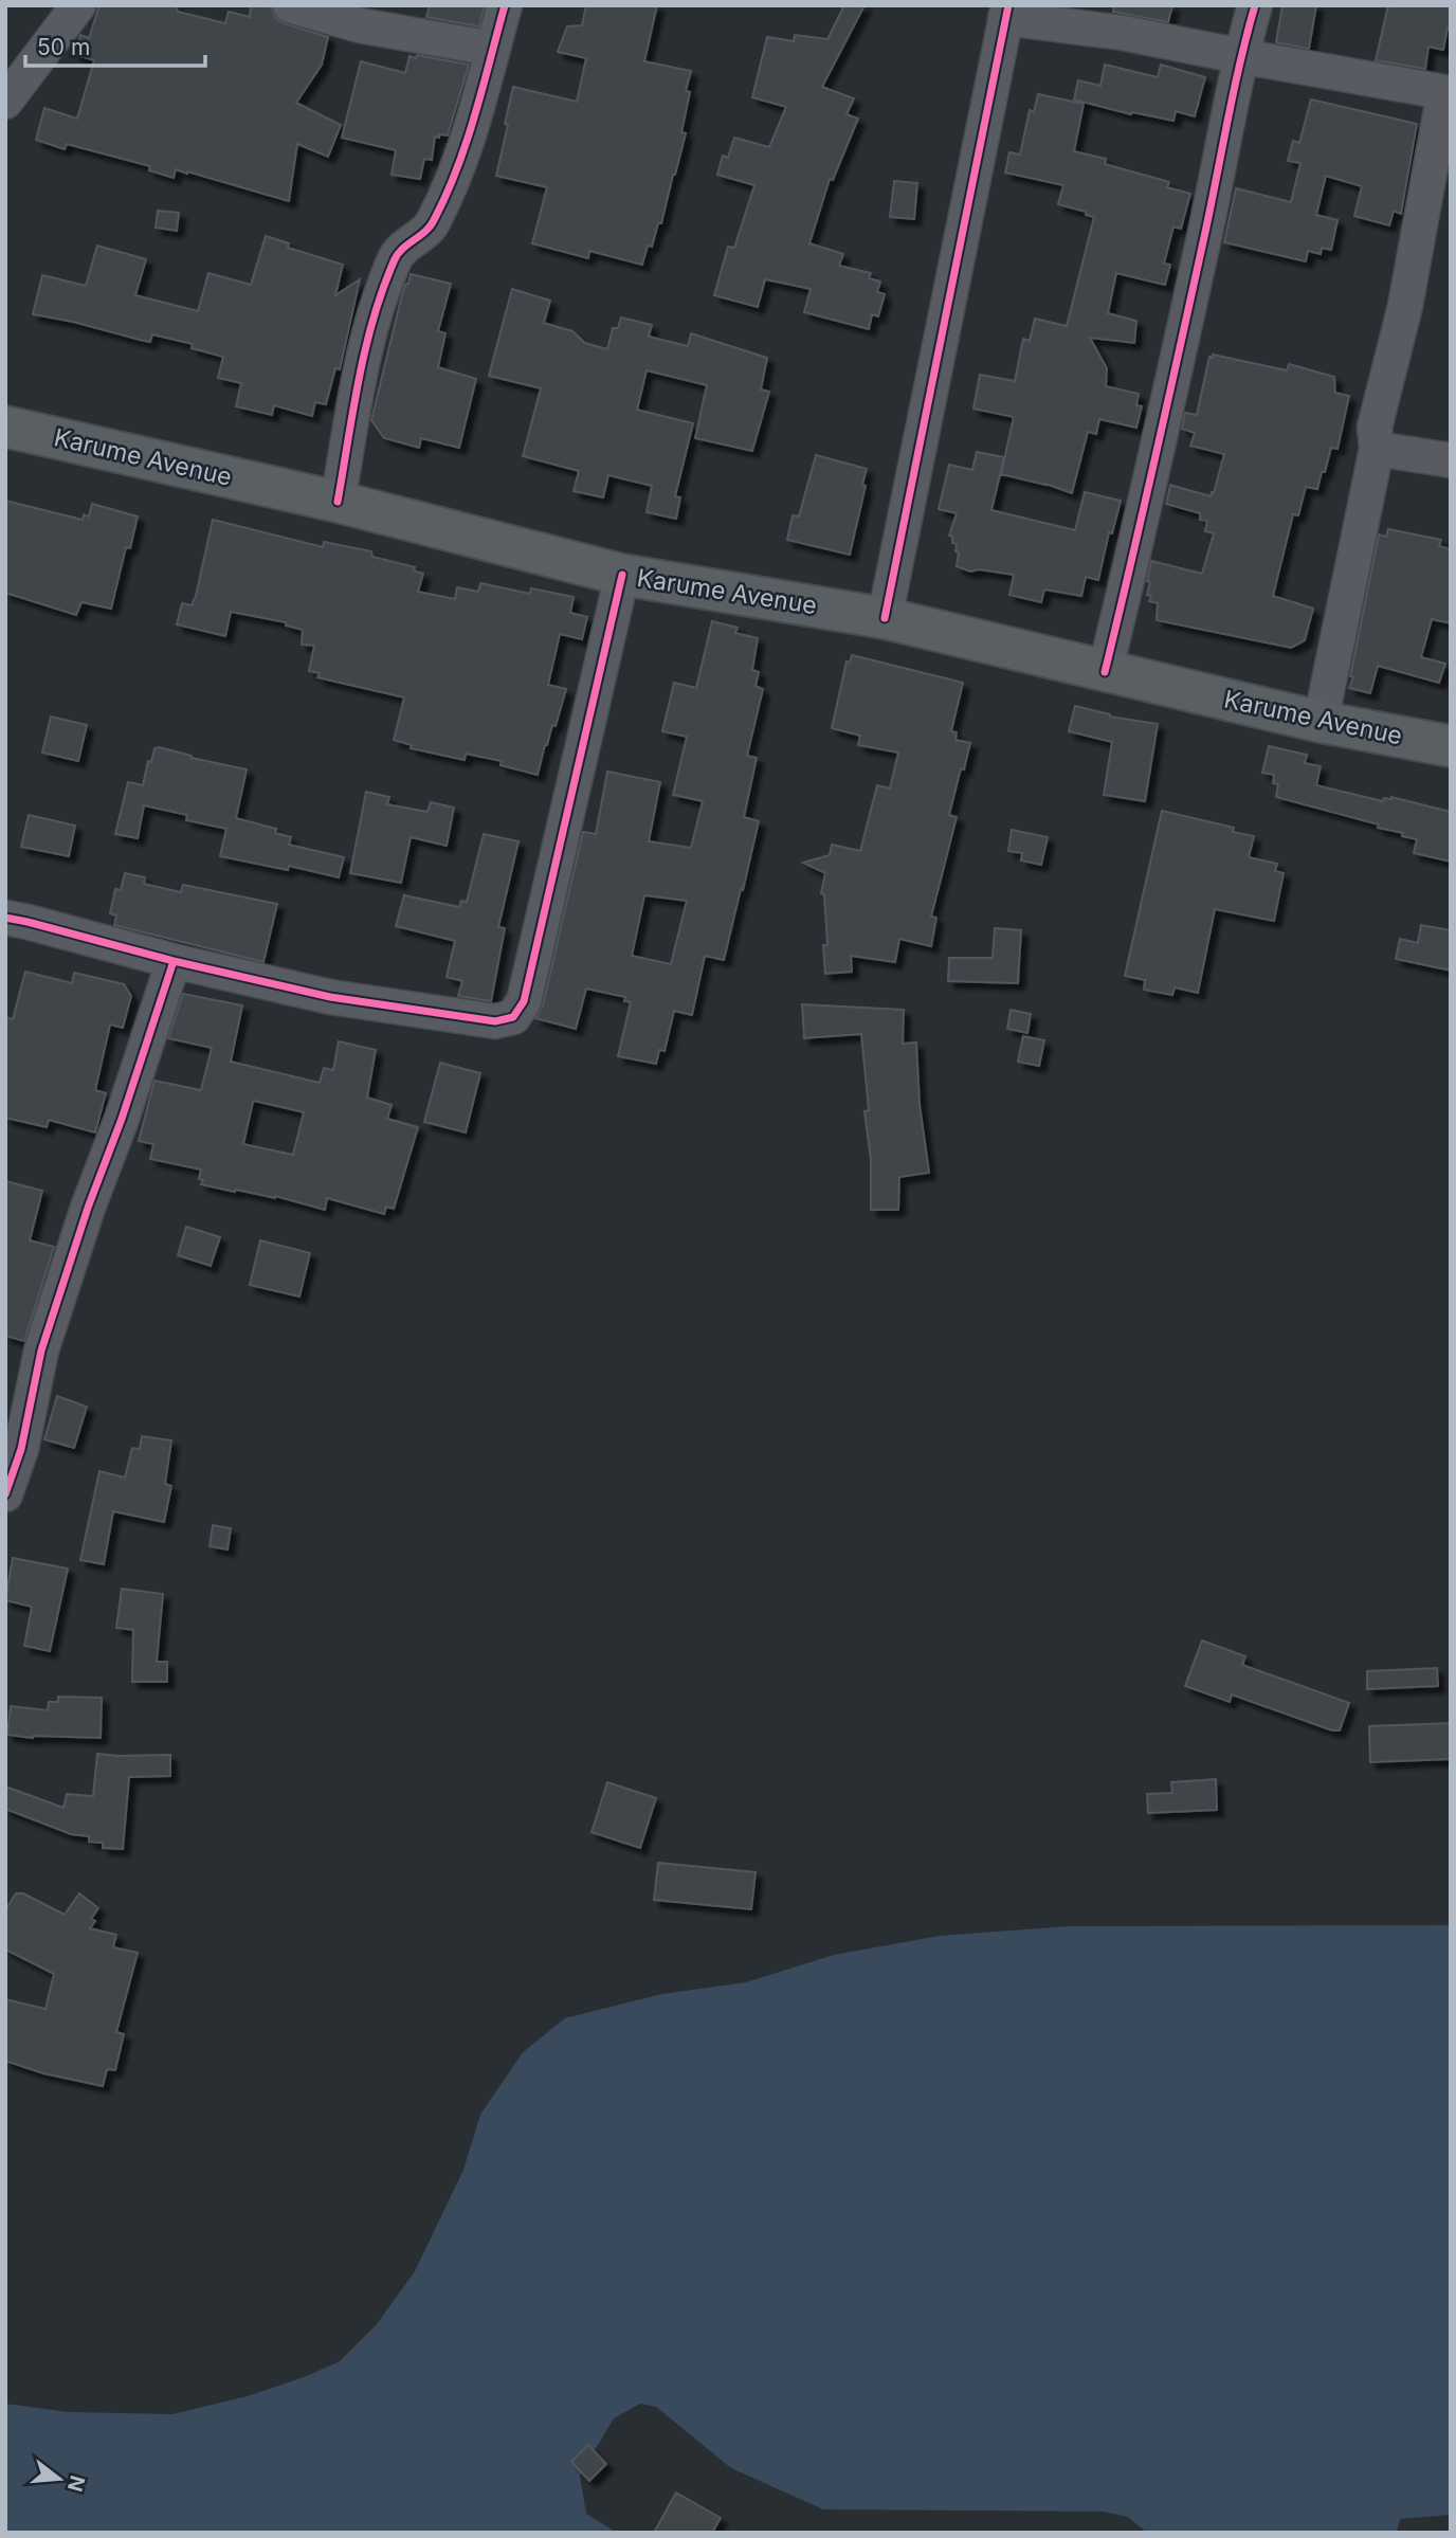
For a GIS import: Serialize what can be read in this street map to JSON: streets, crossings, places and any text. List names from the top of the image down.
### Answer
{
  "streets": {
    "main road": ["Karume Avenue"]
  },
  "scale_bar": "50 m",
  "north": "right"
}
